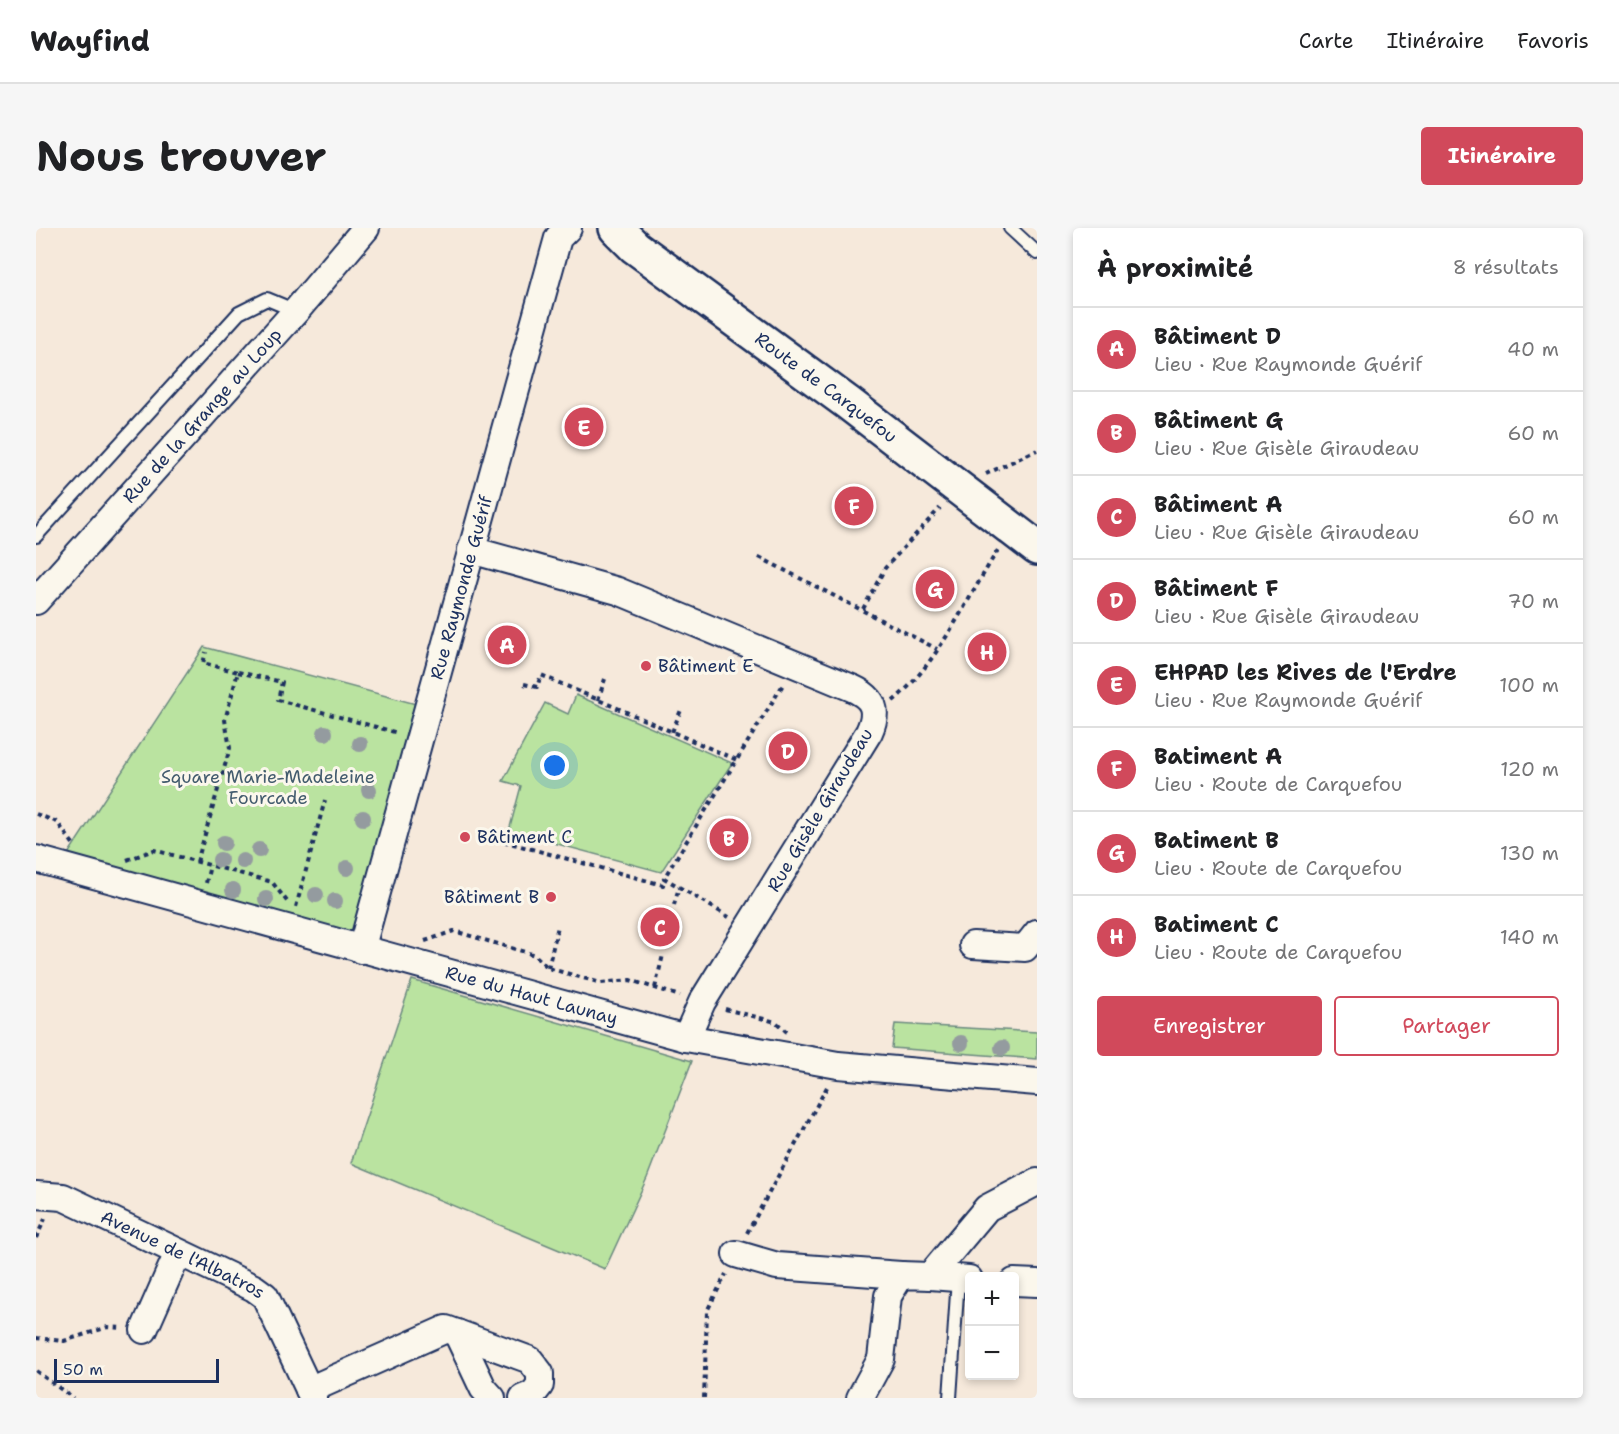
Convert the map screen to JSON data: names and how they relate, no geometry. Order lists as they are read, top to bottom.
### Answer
{
  "streets": {
    "main road": ["Route de Carquefou"],
    "street": [
      "Rue de la Grange au Loup",
      "Rue Raymonde Guérif",
      "Rue Gisèle Giraudeau",
      "Rue du Haut Launay",
      "Avenue de l'Albatros"
    ]
  },
  "crossings": [
    ["Rue Raymonde Guérif", "Rue Gisèle Giraudeau"],
    ["Rue Raymonde Guérif", "Rue du Haut Launay"],
    ["Rue Gisèle Giraudeau", "Rue du Haut Launay"]
  ],
  "parks": ["Square Marie-Madeleine Fourcade"],
  "places": ["Bâtiment E", "Bâtiment C", "Bâtiment B"],
  "scale_bar": "50 m",
  "page": {
    "header": "Wayfind",
    "nav": ["Carte", "Itinéraire", "Favoris"],
    "buttons": [
      "Itinéraire",
      ["Enregistrer", "Partager"]
    ],
    "title": "Nous trouver",
    "heading": ["À proximité", "8 résultats"],
    "list": [
      {
        "mark": "A",
        "name": "Bâtiment D",
        "note": "Lieu · Rue Raymonde Guérif",
        "value": "40 m"
      },
      {
        "mark": "B",
        "name": "Bâtiment G",
        "note": "Lieu · Rue Gisèle Giraudeau",
        "value": "60 m"
      },
      {
        "mark": "C",
        "name": "Bâtiment A",
        "note": "Lieu · Rue Gisèle Giraudeau",
        "value": "60 m"
      },
      {
        "mark": "D",
        "name": "Bâtiment F",
        "note": "Lieu · Rue Gisèle Giraudeau",
        "value": "70 m"
      },
      {
        "mark": "E",
        "name": "EHPAD les Rives de l'Erdre",
        "note": "Lieu · Rue Raymonde Guérif",
        "value": "100 m"
      },
      {
        "mark": "F",
        "name": "Batiment A",
        "note": "Lieu · Route de Carquefou",
        "value": "120 m"
      },
      {
        "mark": "G",
        "name": "Batiment B",
        "note": "Lieu · Route de Carquefou",
        "value": "130 m"
      },
      {
        "mark": "H",
        "name": "Batiment C",
        "note": "Lieu · Route de Carquefou",
        "value": "140 m"
      }
    ],
    "pins": [
      "E",
      "F",
      "G",
      "A",
      "H",
      "D",
      "B",
      "C"
    ],
    "map_buttons": ["+", "−"],
    "scale": "50 m"
  }
}
